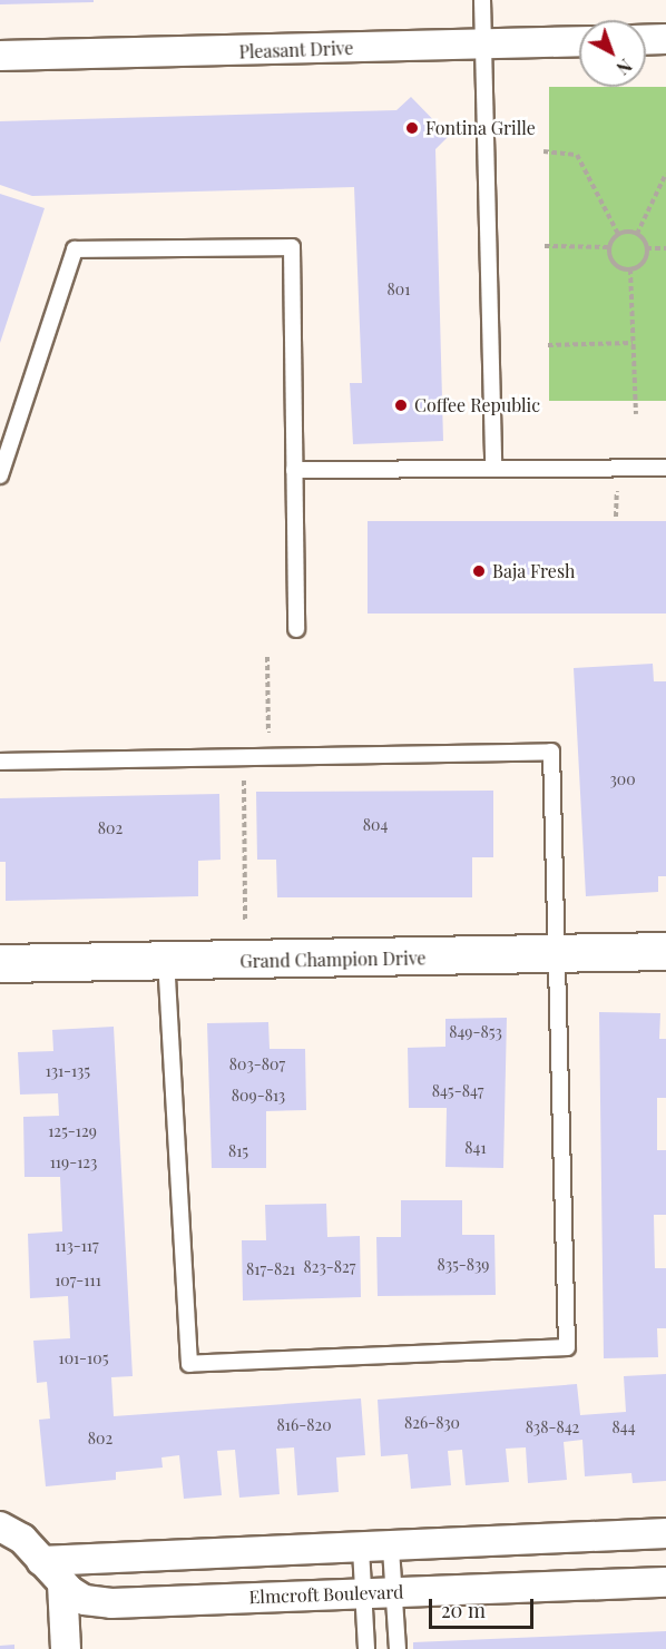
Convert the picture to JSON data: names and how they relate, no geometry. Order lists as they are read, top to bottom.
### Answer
{
  "streets": {
    "street": ["Pleasant Drive", "Grand Champion Drive", "Elmcroft Boulevard"]
  },
  "places": ["Fontina Grille", "Coffee Republic", "Baja Fresh"],
  "house_numbers": [
    "801",
    "300",
    "804",
    "802",
    "849-853",
    "803-807",
    "131-135",
    "845-847",
    "809-813",
    "125-129",
    "841",
    "815",
    "119-123",
    "113-117",
    "835-839",
    "823-827",
    "817-821",
    "107-111",
    "101-105",
    "826-830",
    "816-820",
    "838-842",
    "844",
    "802"
  ],
  "scale_bar": "20 m",
  "north": "bottom right"
}
